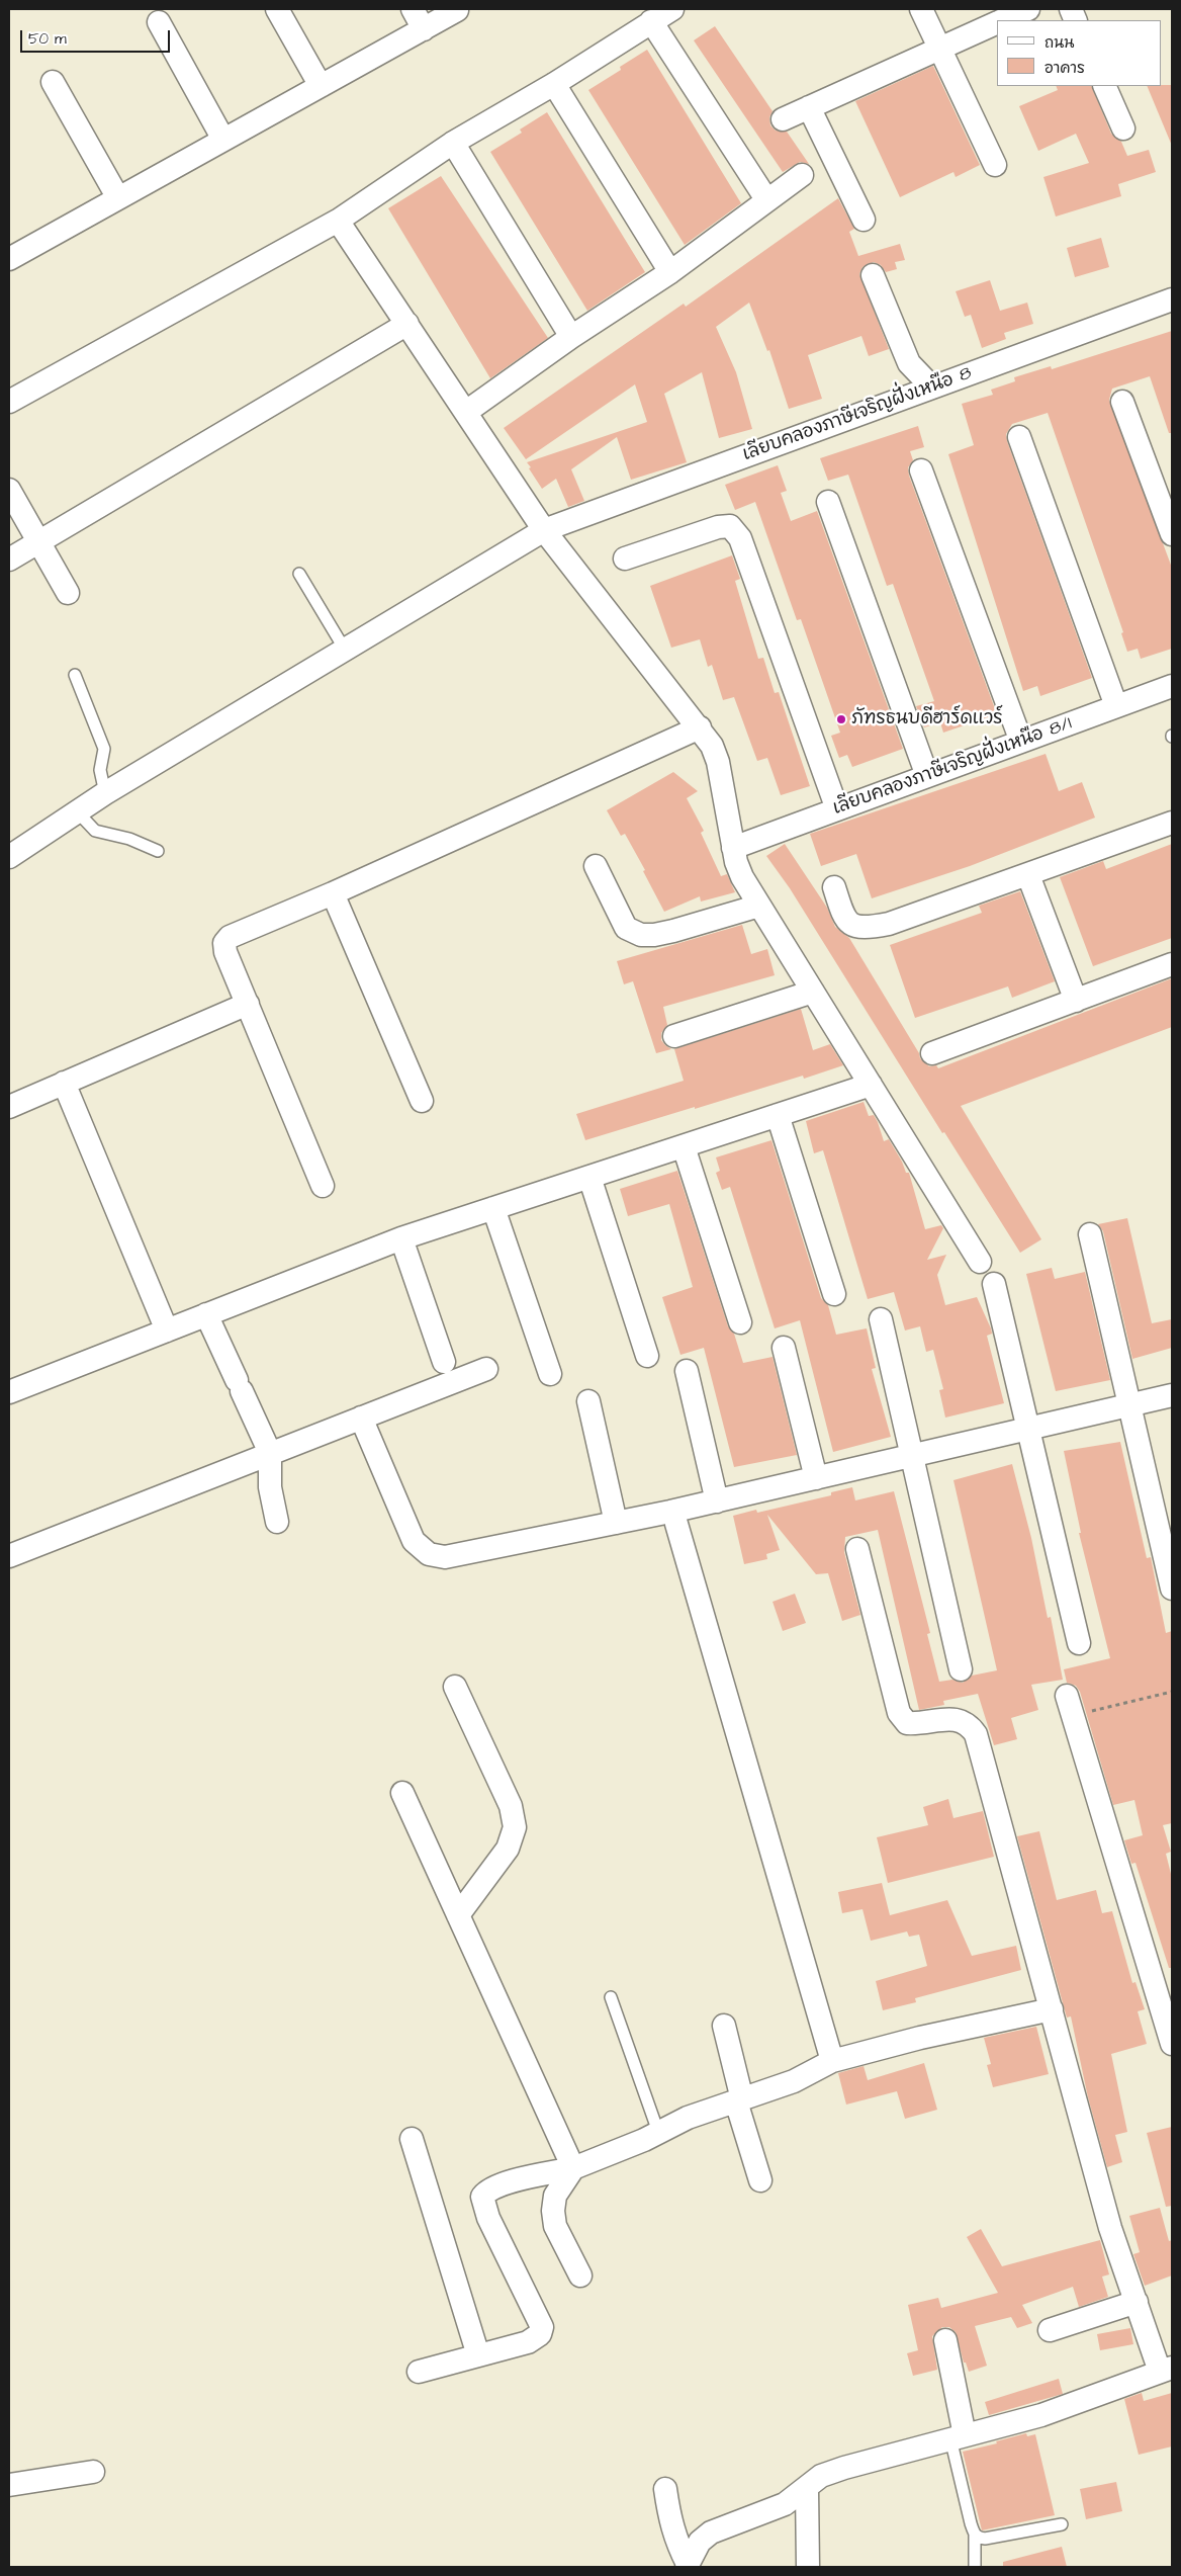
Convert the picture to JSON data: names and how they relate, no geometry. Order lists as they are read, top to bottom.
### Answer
{
  "streets": {
    "street": ["เลียบคลองภาษีเจริญฝั่งเหนือ 8", "เลียบคลองภาษีเจริญฝั่งเหนือ 8/1"]
  },
  "places": ["ภัทรธนบดีฮาร์ดแวร์"],
  "legend": ["ถนน", "อาคาร"],
  "scale_bar": "50 m"
}
